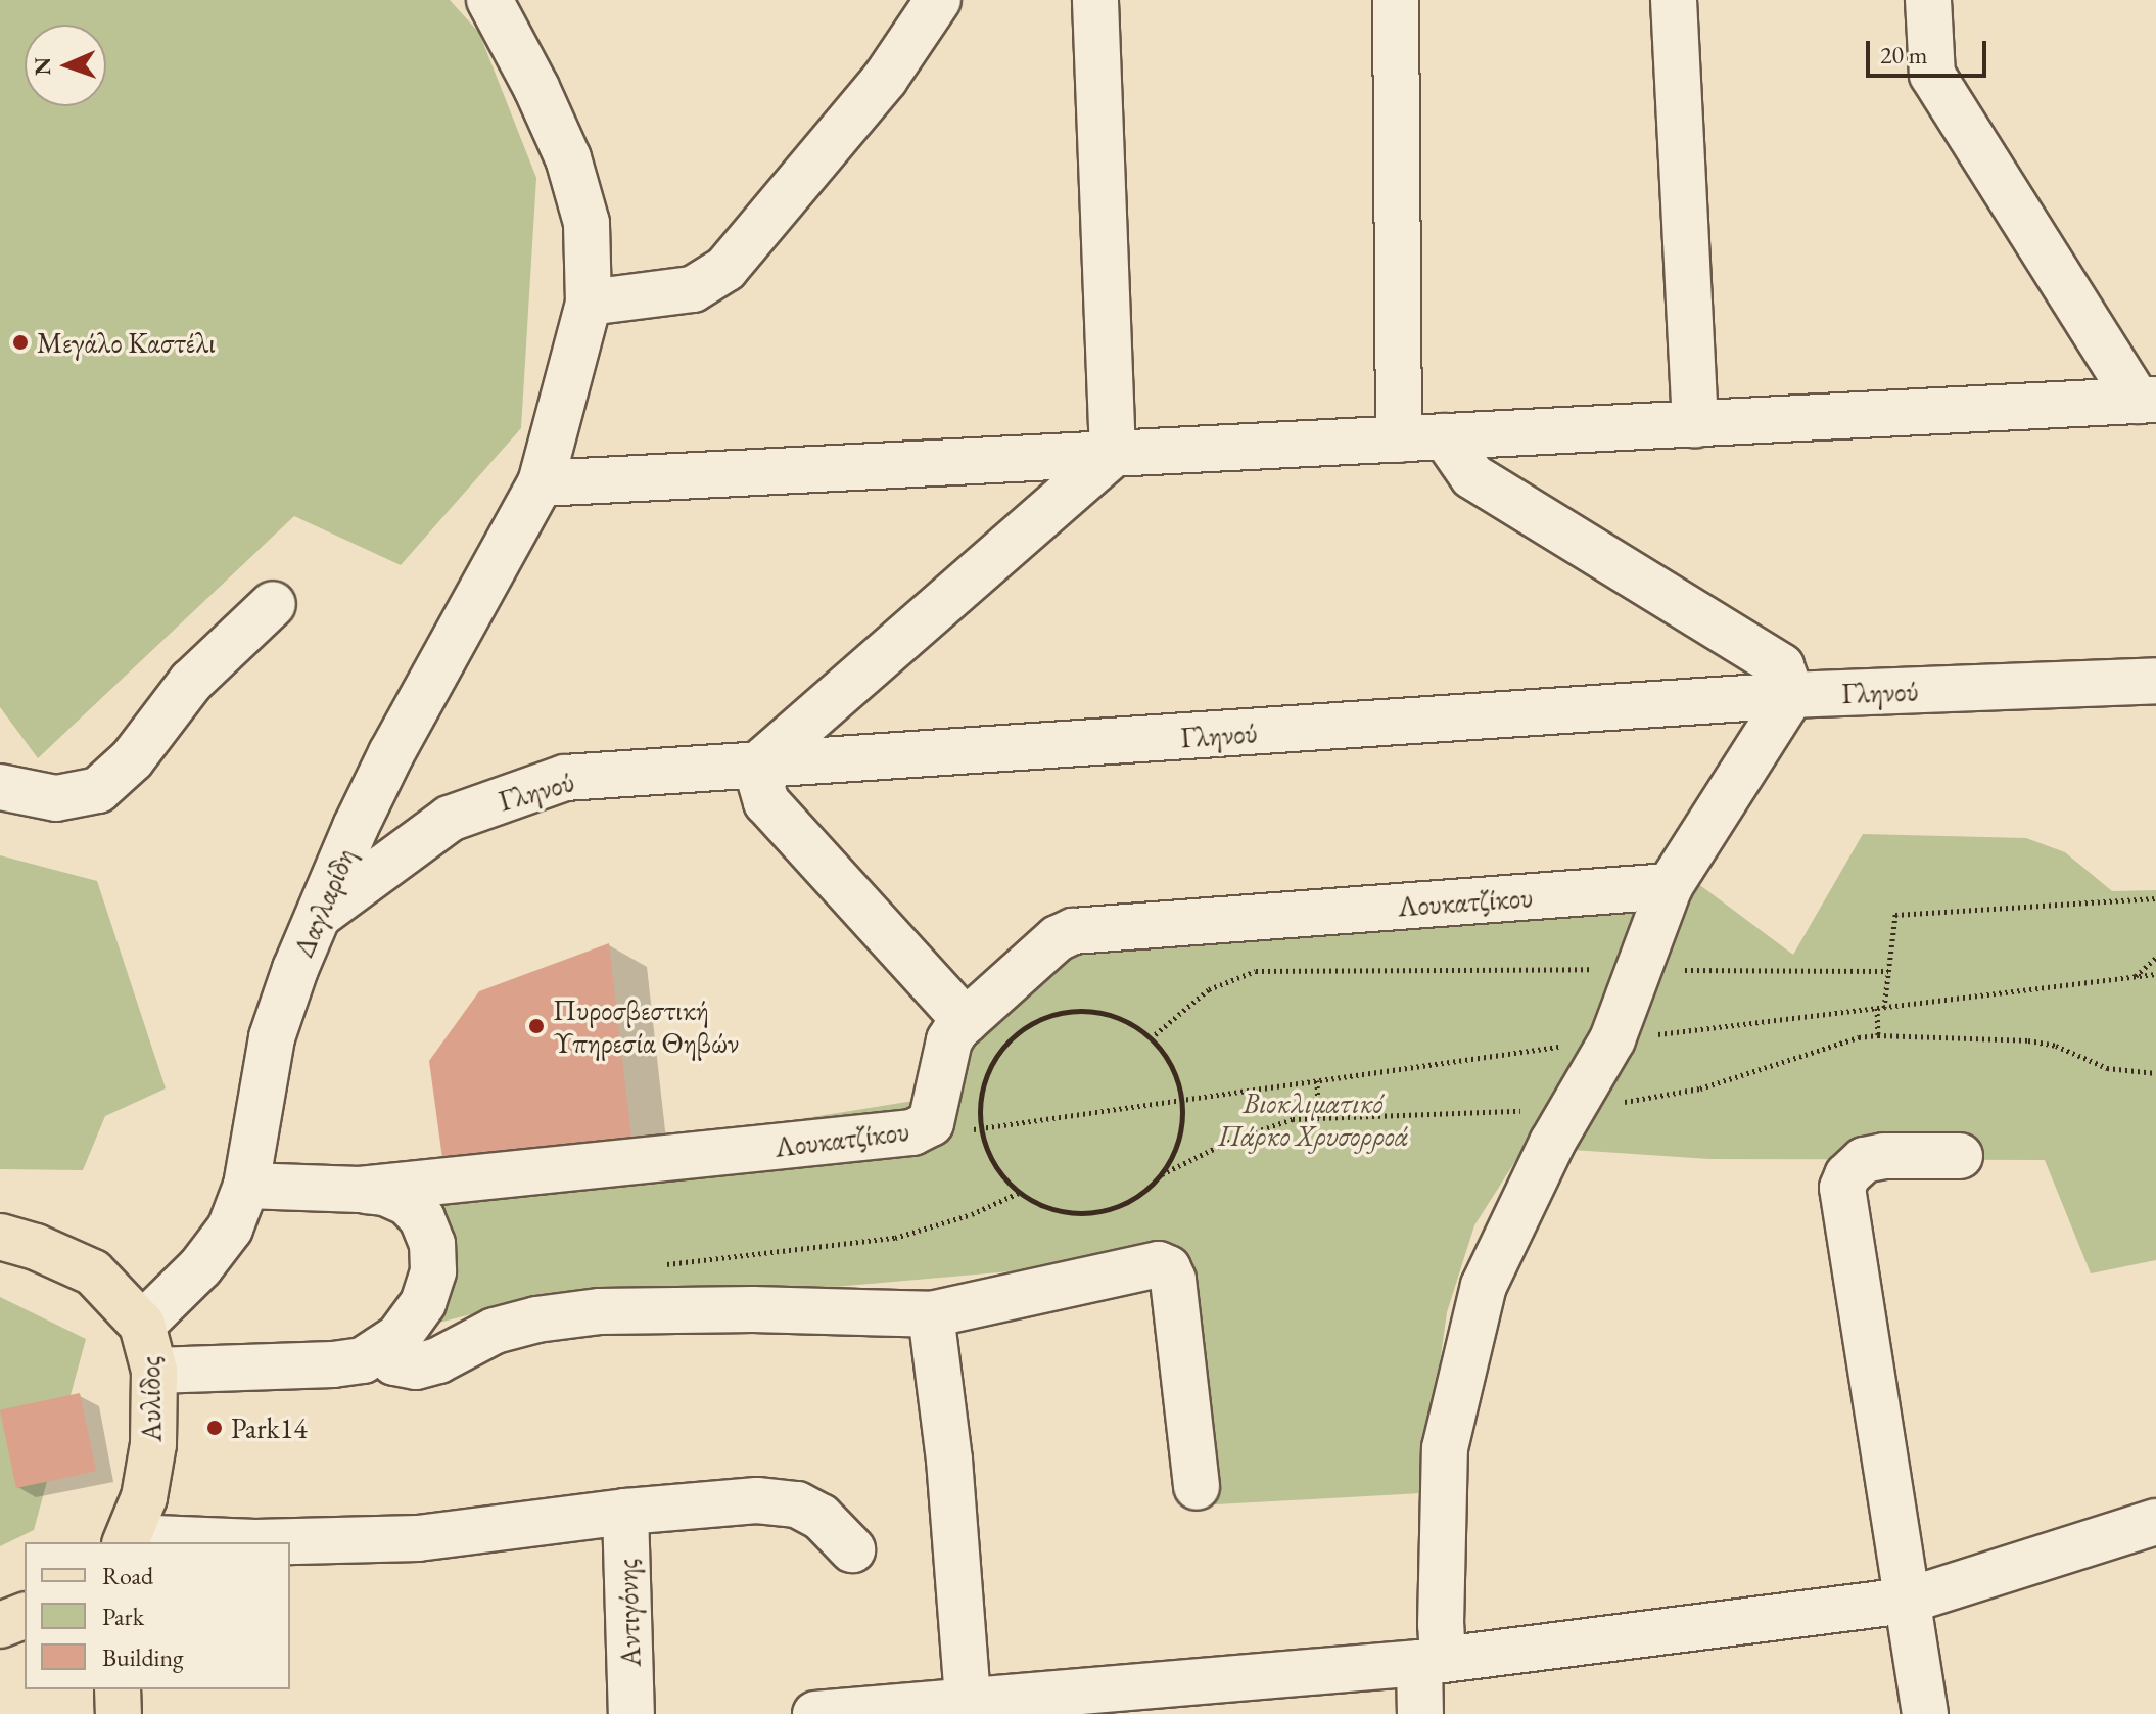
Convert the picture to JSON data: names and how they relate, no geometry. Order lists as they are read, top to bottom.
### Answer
{
  "streets": {
    "main road": ["Αυλίδος"],
    "street": [
      "Γληνού",
      "Λουκατζίκου",
      "Δαγλαρίδη",
      "Αντιγόνης"
    ]
  },
  "crossings": [
    ["Γληνού", "Δαγλαρίδη"],
    ["Λουκατζίκου", "Δαγλαρίδη"],
    ["Δαγλαρίδη", "Αυλίδος"]
  ],
  "parks": ["Βιοκλιματικό Πάρκο Χρυσορροά"],
  "places": ["Μεγάλο Καστέλι", "Πυροσβεστική Υπηρεσία Θηβών", "Park14"],
  "legend": ["Road", "Park", "Building"],
  "scale_bar": "20 m",
  "north": "left"
}
